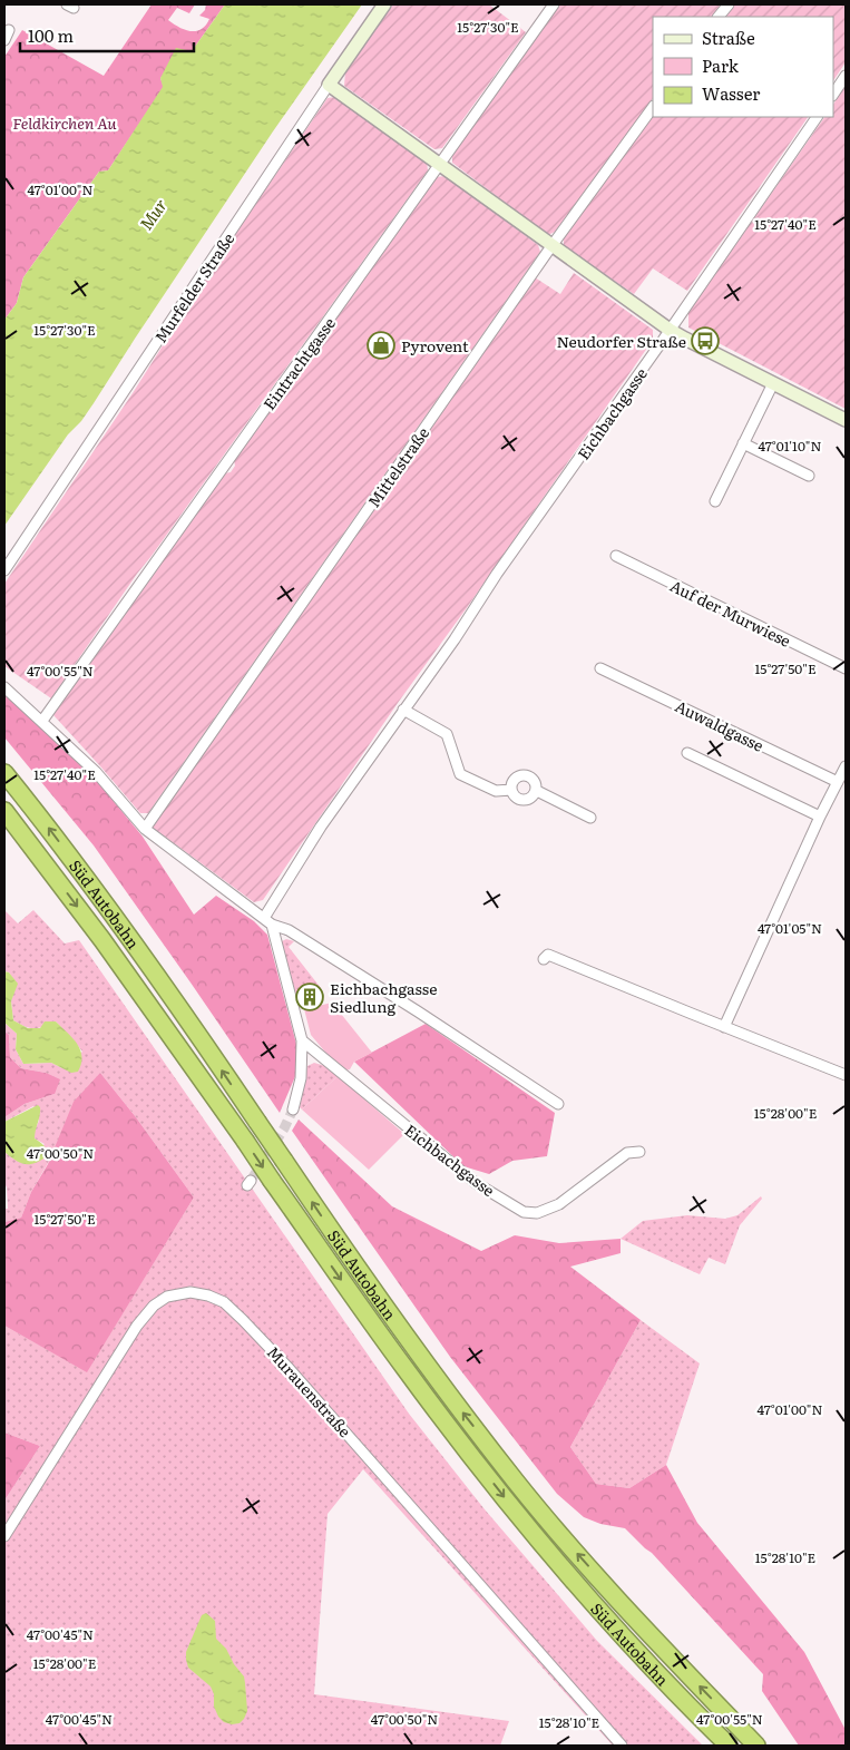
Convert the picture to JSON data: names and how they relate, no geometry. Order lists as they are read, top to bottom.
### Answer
{
  "streets": {
    "highway": ["Süd Autobahn"],
    "street": [
      "Murfelder Straße",
      "Eintrachtgasse",
      "Eichbachgasse",
      "Mittelstraße",
      "Auf der Murwiese",
      "Auwaldgasse",
      "Murauenstraße"
    ]
  },
  "water": ["Mur"],
  "parks": ["Feldkirchen Au"],
  "places": {
    "bus stop": ["Neudorfer Straße"],
    "shop": ["Pyrovent"],
    "building": ["Eichbachgasse Siedlung"]
  },
  "legend": ["Straße", "Park", "Wasser"],
  "scale_bar": "100 m",
  "coordinates": [
    "15°27'30\"E",
    "47°01'00\"N",
    "15°27'40\"E",
    "47°01'10\"N",
    "15°27'50\"E",
    "47°00'55\"N",
    "47°01'05\"N",
    "15°28'00\"E",
    "47°00'50\"N",
    "15°28'10\"E",
    "47°00'45\"N"
  ]
}
